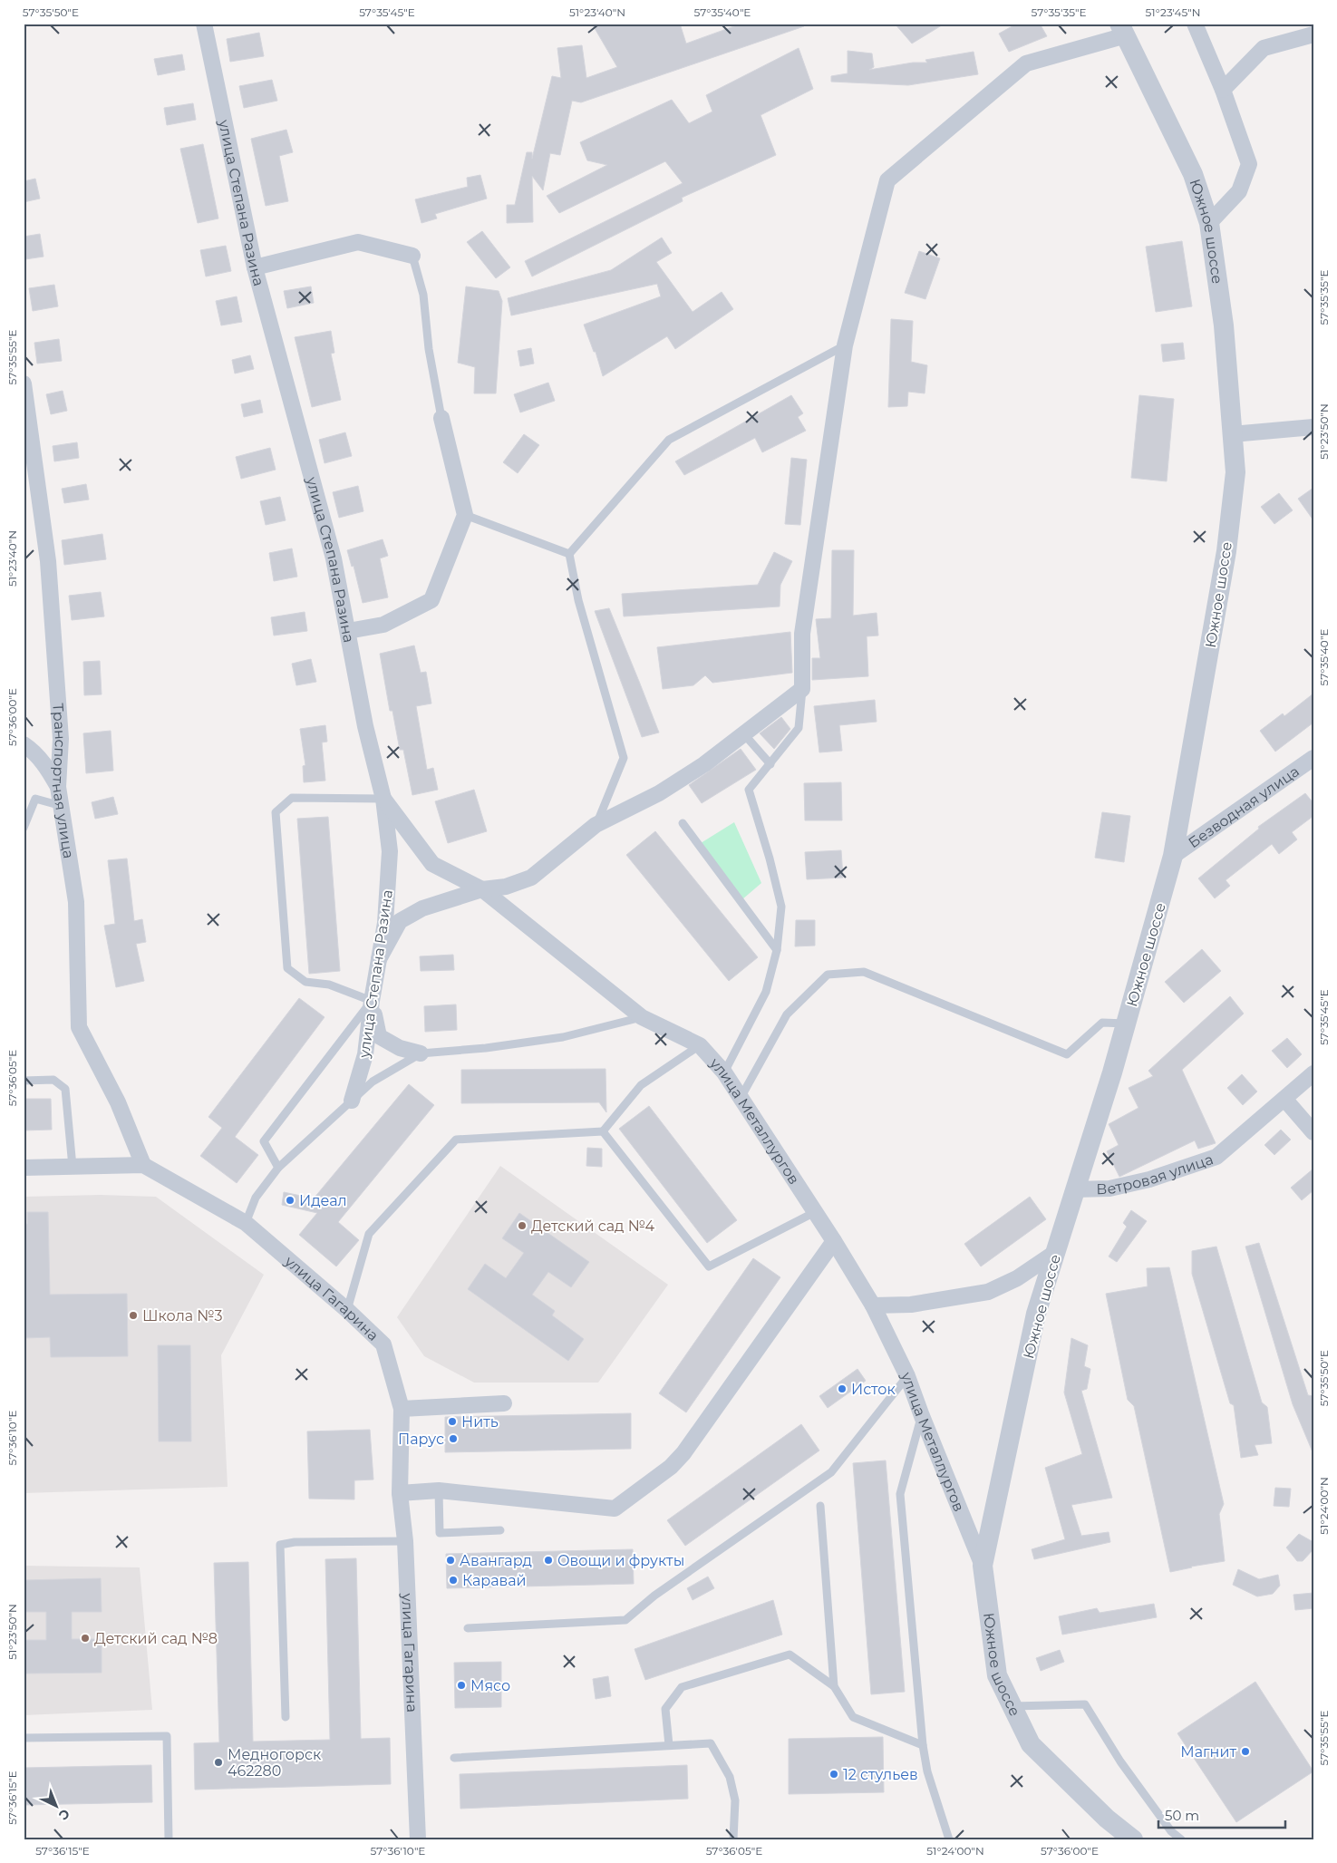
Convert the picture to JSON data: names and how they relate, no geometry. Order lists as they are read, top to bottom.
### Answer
{
  "streets": {
    "street": [
      "улица Степана Разина",
      "Южное шоссе",
      "Транспортная улица",
      "Безводная улица",
      "улица Металлургов",
      "Ветровая улица",
      "улица Гагарина"
    ]
  },
  "crossings": [
    ["улица Степана Разина", "улица Металлургов"],
    ["Южное шоссе", "Безводная улица"],
    ["Южное шоссе", "улица Металлургов"],
    ["Южное шоссе", "Ветровая улица"],
    ["Транспортная улица", "улица Гагарина"]
  ],
  "places": [
    "Идеал",
    "Детский сад №4",
    "Школа №3",
    "Исток",
    "Нить",
    "Парус",
    "Авангард",
    "Овощи и фрукты",
    "Каравай",
    "Детский сад №8",
    "Мясо",
    "Магнит",
    "Медногорск 462280",
    "12 стульев"
  ],
  "scale_bar": "50 m",
  "north": "bottom right",
  "coordinates": [
    "57°35'50\"E",
    "57°35'45\"E",
    "51°23'40\"N",
    "57°35'40\"E",
    "57°35'35\"E",
    "51°23'45\"N",
    "57°35'55\"E",
    "51°23'50\"N",
    "57°36'00\"E",
    "57°36'05\"E",
    "57°36'10\"E",
    "51°24'00\"N",
    "57°36'15\"E"
  ]
}
